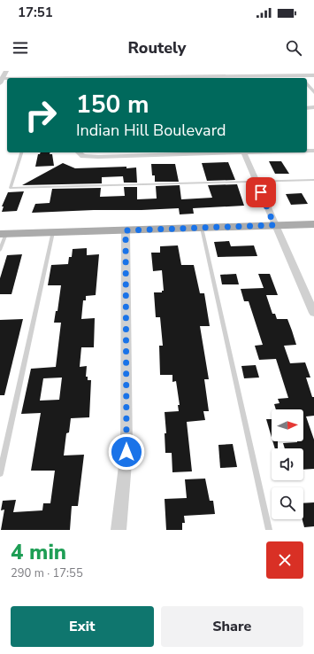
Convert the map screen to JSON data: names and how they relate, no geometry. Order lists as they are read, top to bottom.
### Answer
{
  "north": "right",
  "page": {
    "status": "17:51",
    "header": "Routely",
    "turn": ["150 m", "Indian Hill Boulevard"],
    "heading": ["4 min", "290 m · 17:55"],
    "buttons": ["Exit", "Share"]
  }
}
